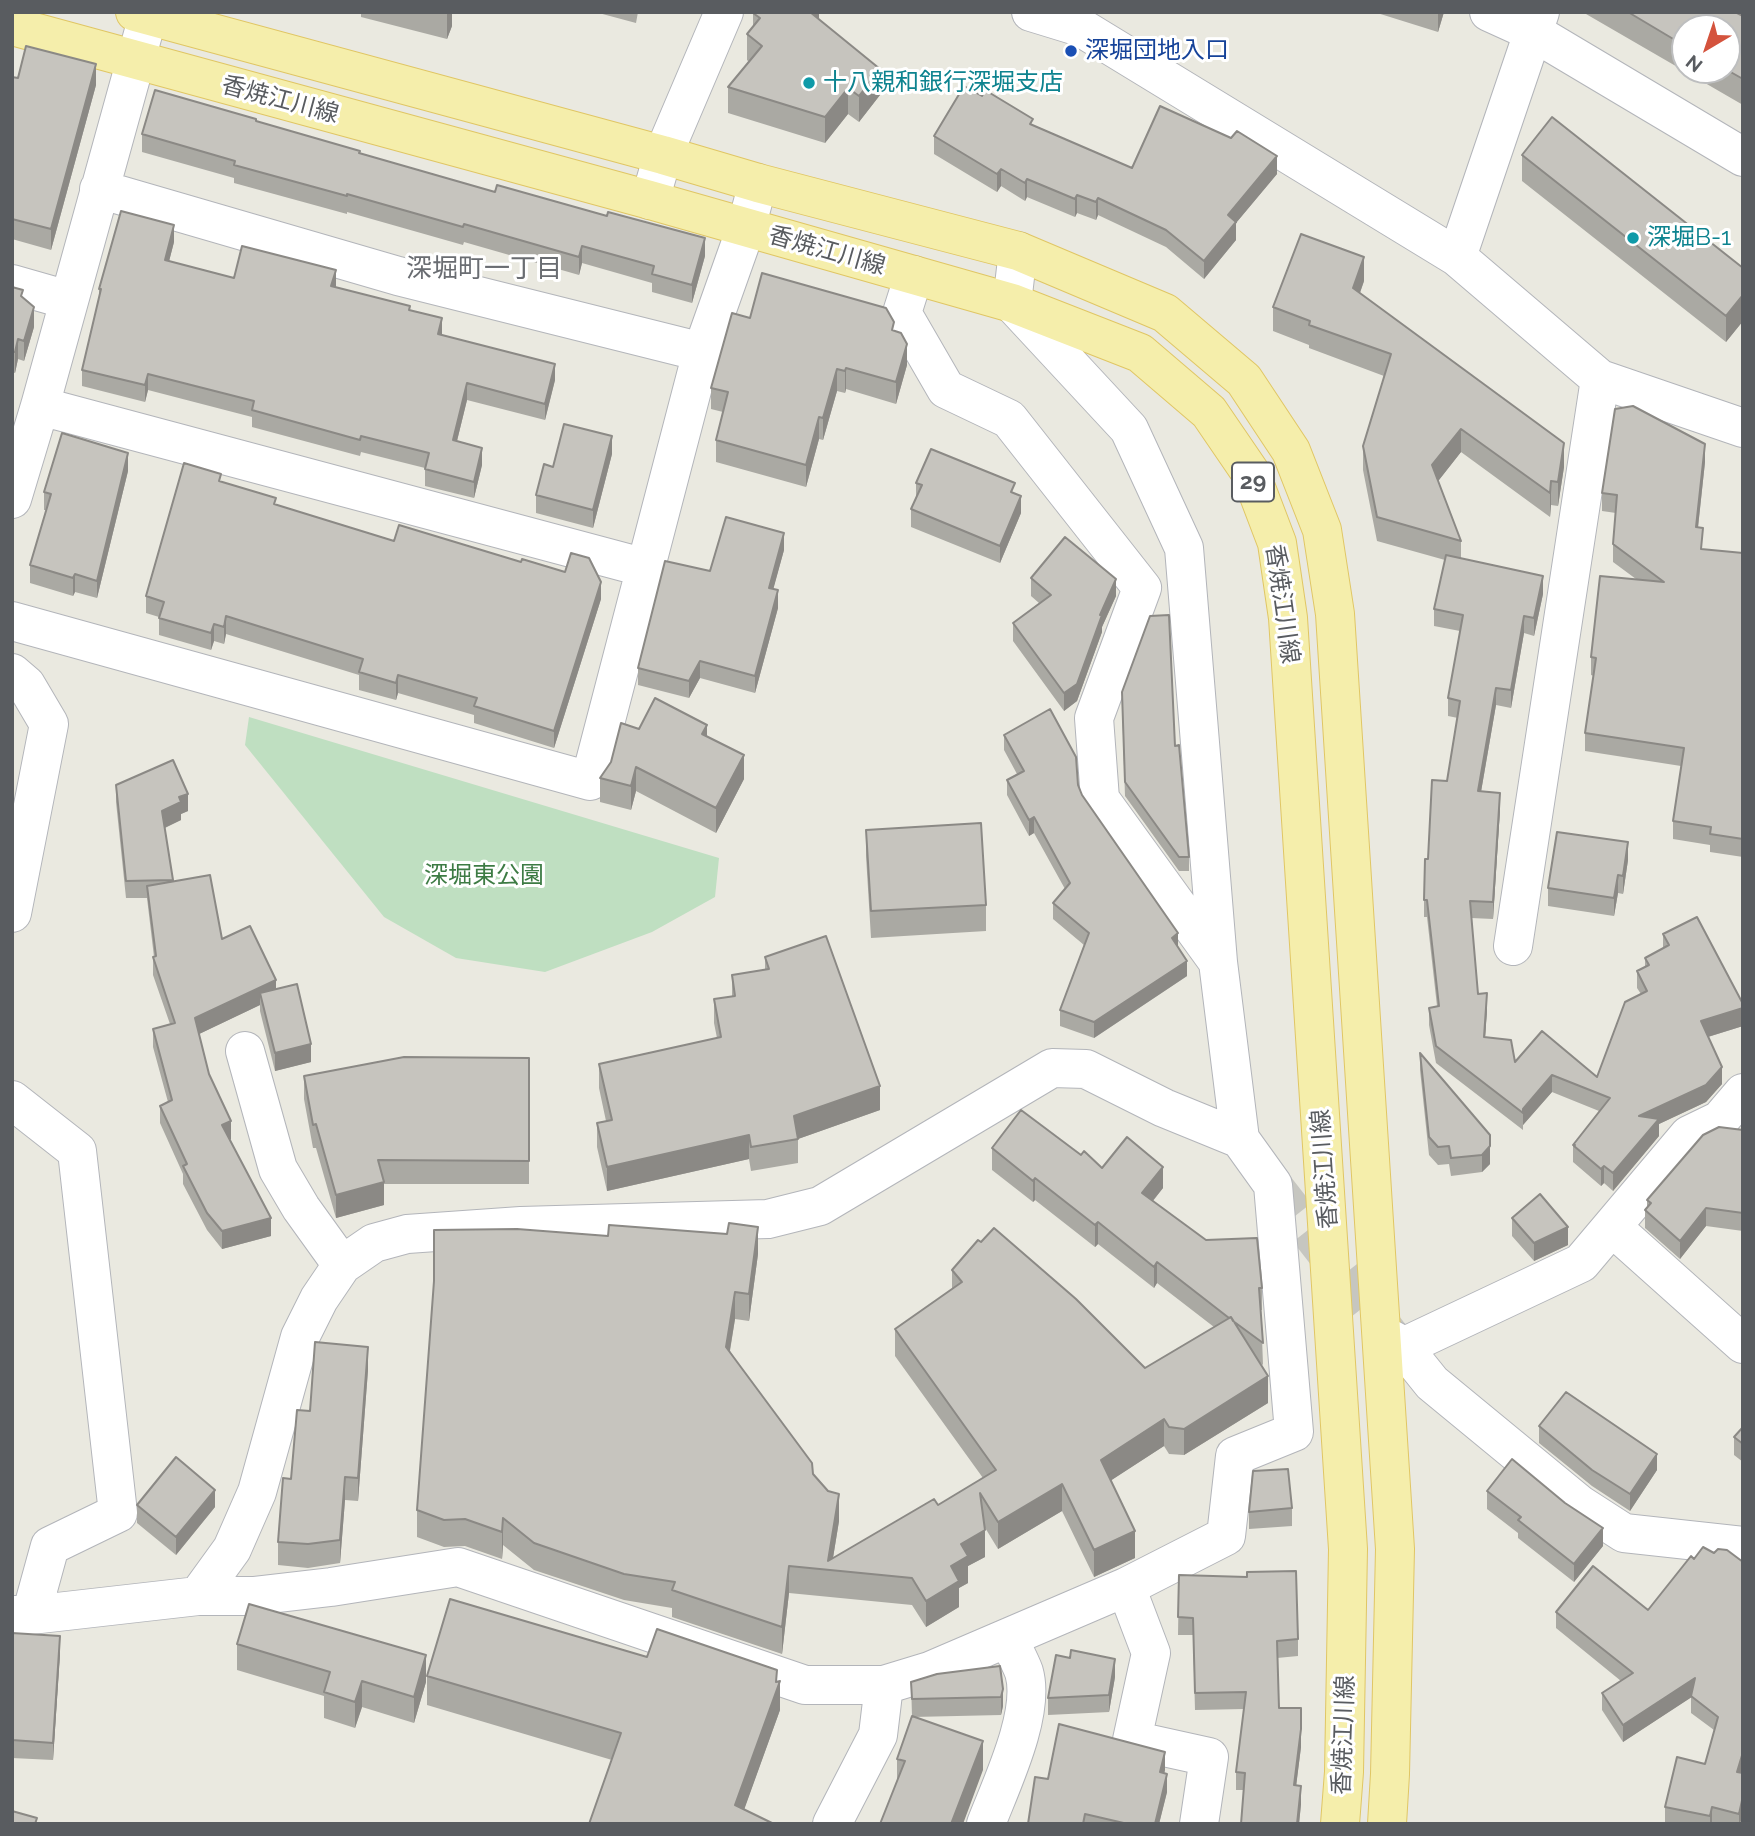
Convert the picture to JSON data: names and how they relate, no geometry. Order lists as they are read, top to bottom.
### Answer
{
  "streets": {
    "main road": ["香焼江川線", "29"]
  },
  "districts": ["深堀町一丁目"],
  "parks": ["深堀東公園"],
  "places": ["深堀団地入口", "十八親和銀行深堀支店", "深堀B-1"],
  "north": "bottom left"
}
